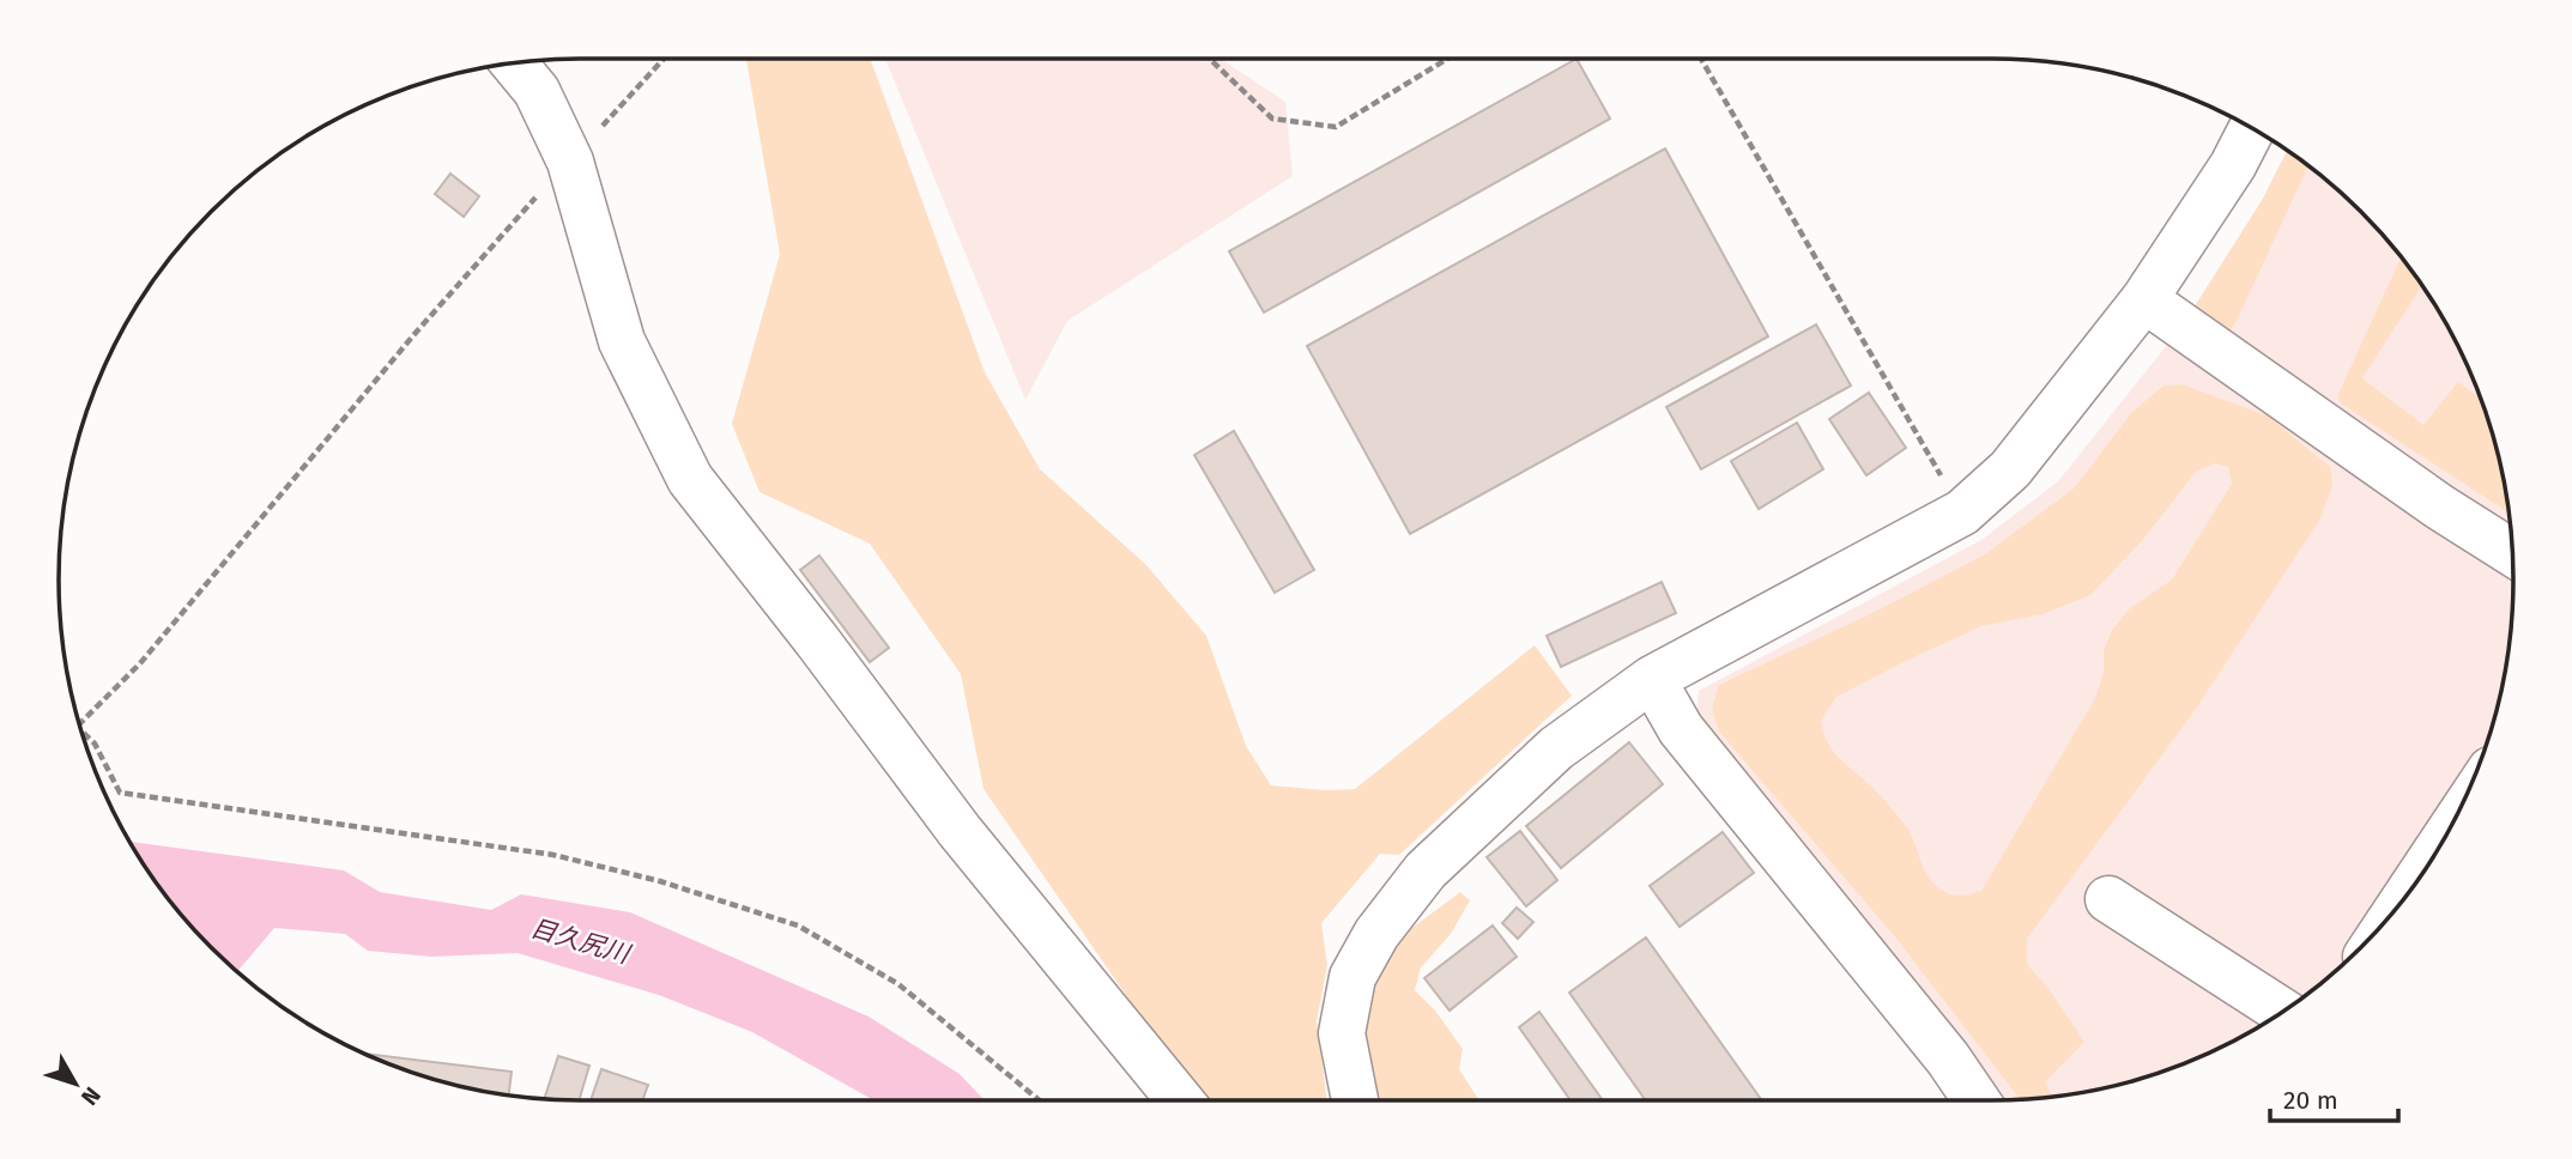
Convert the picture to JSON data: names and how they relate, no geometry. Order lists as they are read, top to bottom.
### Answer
{
  "water": ["目久尻川"],
  "scale_bar": "20 m",
  "north": "bottom right"
}
